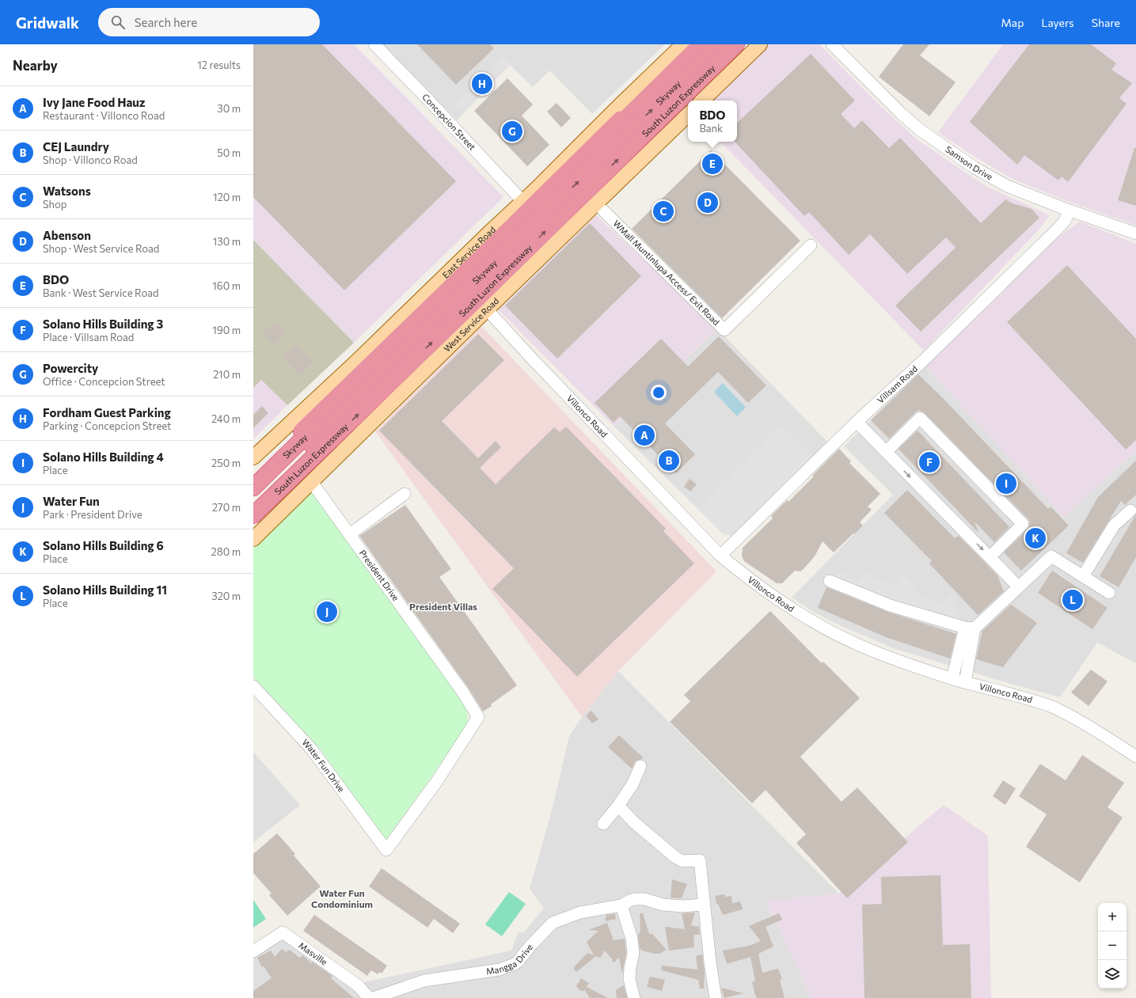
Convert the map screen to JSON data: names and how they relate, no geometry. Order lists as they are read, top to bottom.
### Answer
{
  "streets": {
    "highway": ["Skyway", "South Luzon Expressway"],
    "main road": ["East Service Road", "West Service Road"],
    "street": [
      "Concepcion Street",
      "Samson Drive",
      "WMall Muntinlupa Access/ Exit Road",
      "Villsam Road",
      "Villonco Road",
      "President Drive",
      "Water Fun Drive",
      "Masville",
      "Mangga Drive"
    ]
  },
  "crossings": [
    ["Concepcion Street", "East Service Road"],
    ["Samson Drive", "Villsam Road"],
    ["West Service Road", "Villonco Road"],
    ["West Service Road", "President Drive"],
    ["Villsam Road", "Villonco Road"],
    ["President Drive", "Water Fun Drive"]
  ],
  "districts": ["President Villas", "Water Fun Condominium"],
  "page": {
    "header": "Gridwalk",
    "search": "Search here",
    "nav": ["Map", "Layers", "Share"],
    "heading": ["Nearby", "12 results"],
    "pins": [
      "H",
      "G",
      "E",
      "D",
      "C",
      "A",
      "B",
      "F",
      "I",
      "K",
      "L",
      "J"
    ],
    "list": [
      {
        "mark": "A",
        "name": "Ivy Jane Food Hauz",
        "note": "Restaurant · Villonco Road",
        "value": "30 m"
      },
      {
        "mark": "B",
        "name": "CEJ Laundry",
        "note": "Shop · Villonco Road",
        "value": "50 m"
      },
      {
        "mark": "C",
        "name": "Watsons",
        "note": "Shop",
        "value": "120 m"
      },
      {
        "mark": "D",
        "name": "Abenson",
        "note": "Shop · West Service Road",
        "value": "130 m"
      },
      {
        "mark": "E",
        "name": "BDO",
        "note": "Bank · West Service Road",
        "value": "160 m"
      },
      {
        "mark": "F",
        "name": "Solano Hills Building 3",
        "note": "Place · Villsam Road",
        "value": "190 m"
      },
      {
        "mark": "G",
        "name": "Powercity",
        "note": "Office · Concepcion Street",
        "value": "210 m"
      },
      {
        "mark": "H",
        "name": "Fordham Guest Parking",
        "note": "Parking · Concepcion Street",
        "value": "240 m"
      },
      {
        "mark": "I",
        "name": "Solano Hills Building 4",
        "note": "Place",
        "value": "250 m"
      },
      {
        "mark": "J",
        "name": "Water Fun",
        "note": "Park · President Drive",
        "value": "270 m"
      },
      {
        "mark": "K",
        "name": "Solano Hills Building 6",
        "note": "Place",
        "value": "280 m"
      },
      {
        "mark": "L",
        "name": "Solano Hills Building 11",
        "note": "Place",
        "value": "320 m"
      }
    ],
    "popup": ["BDO", "Bank"],
    "map_buttons": ["+", "−"]
  }
}
